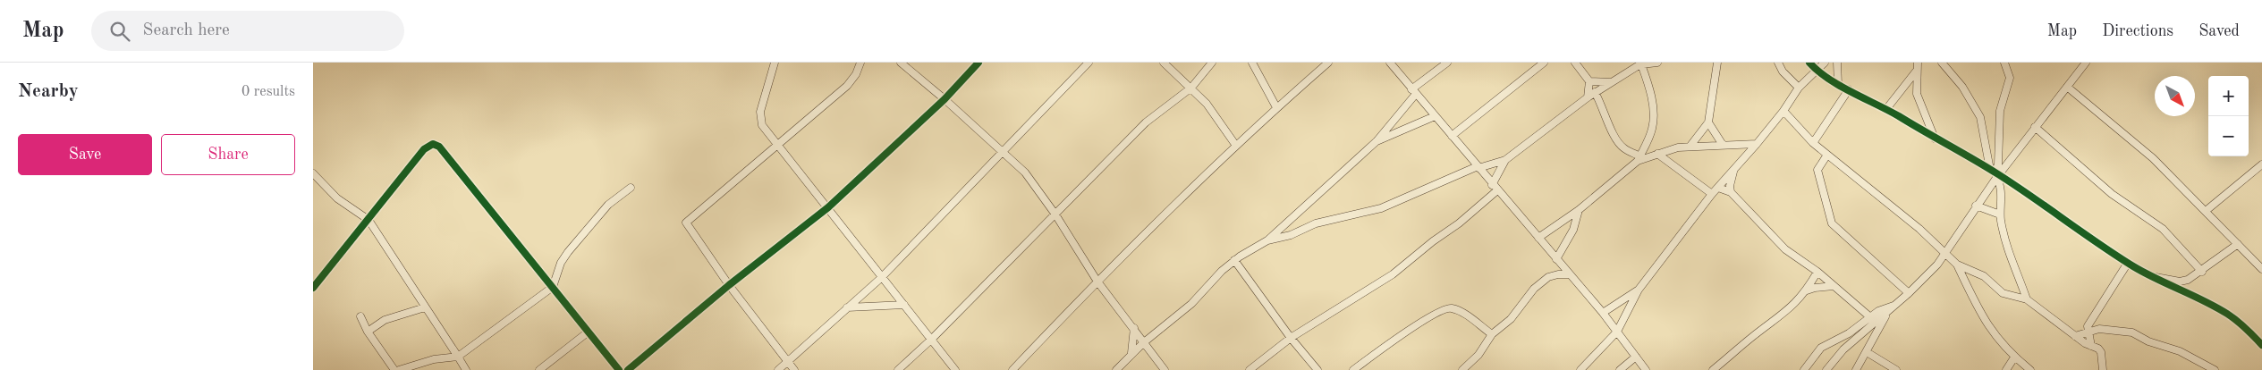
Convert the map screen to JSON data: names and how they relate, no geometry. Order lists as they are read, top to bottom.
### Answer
{
  "north": "bottom right",
  "page": {
    "header": "Map",
    "search": "Search here",
    "nav": ["Map", "Directions", "Saved"],
    "heading": ["Nearby", "0 results"],
    "map_buttons": ["+", "−"],
    "buttons": ["Save", "Share"]
  }
}
